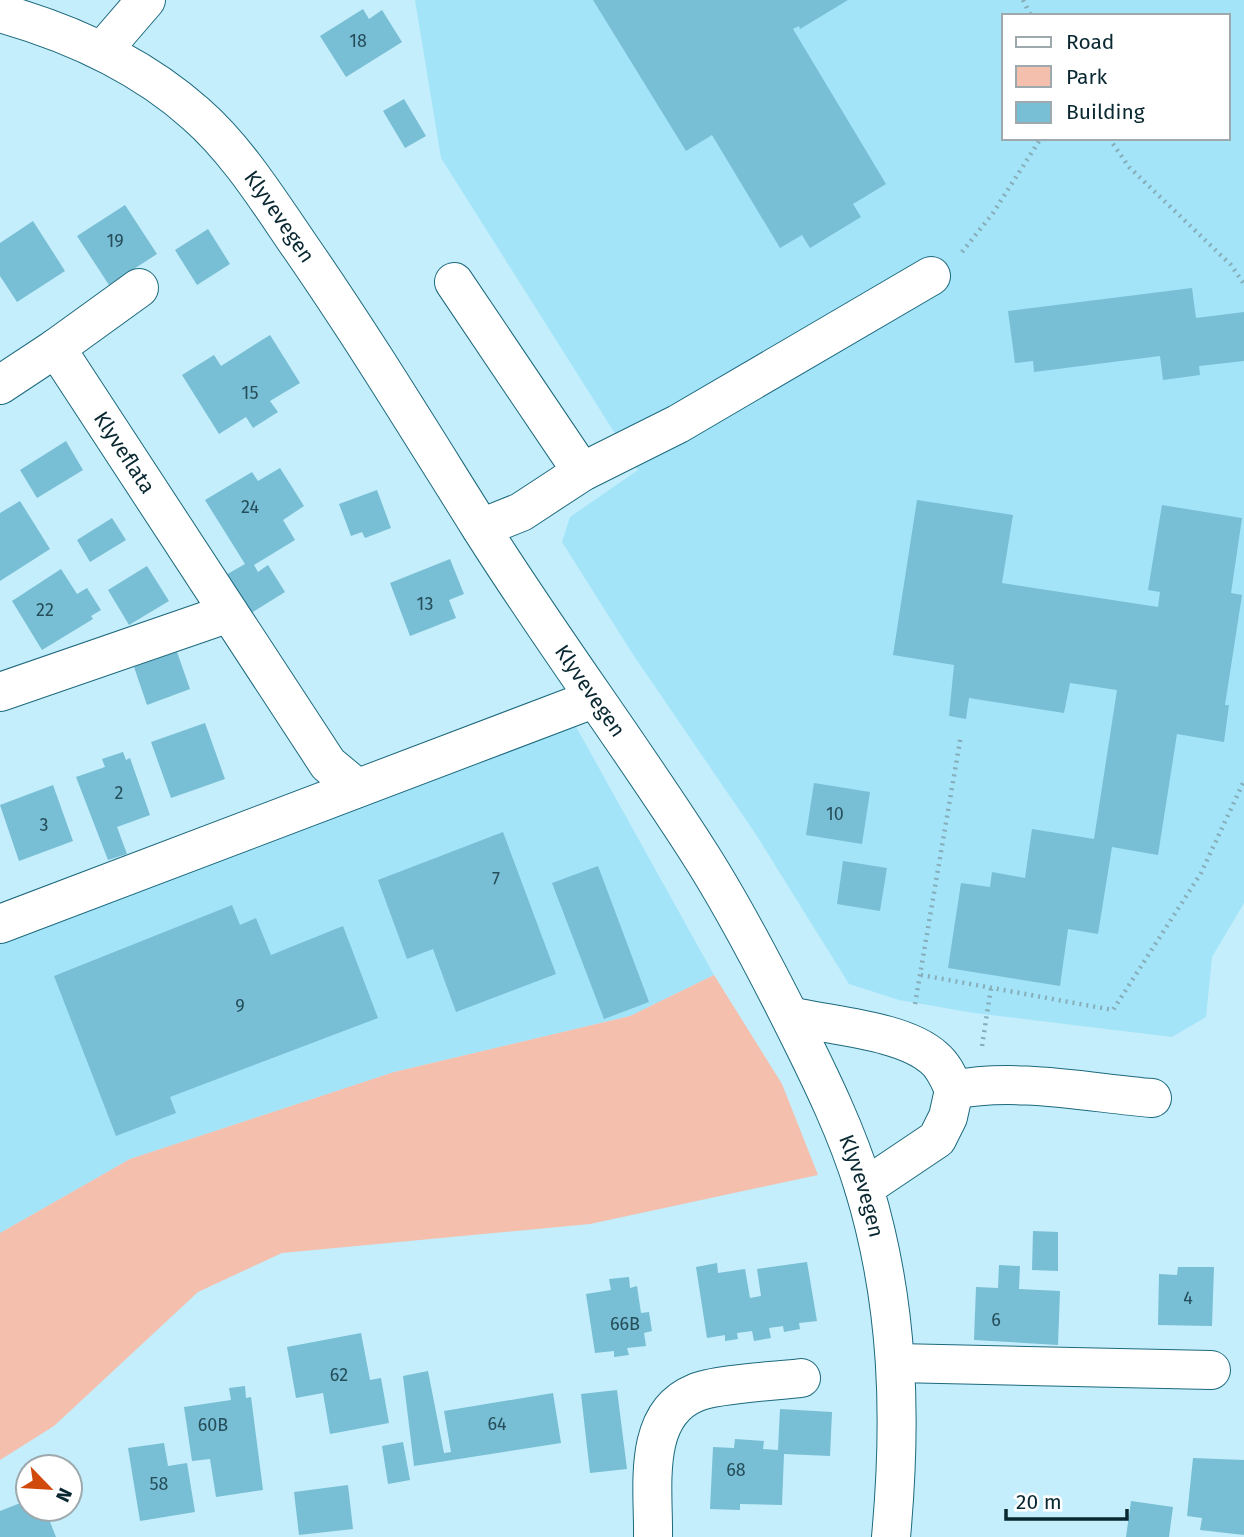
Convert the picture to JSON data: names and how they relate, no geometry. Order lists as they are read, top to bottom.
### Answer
{
  "streets": {
    "street": ["Klyvevegen", "Klyveflata"]
  },
  "house_numbers": [
    "18",
    "19",
    "15",
    "24",
    "13",
    "22",
    "2",
    "10",
    "3",
    "7",
    "9",
    "4",
    "6",
    "66B",
    "62",
    "64",
    "60B",
    "68",
    "58"
  ],
  "legend": ["Road", "Park", "Building"],
  "scale_bar": "20 m",
  "north": "bottom right"
}
